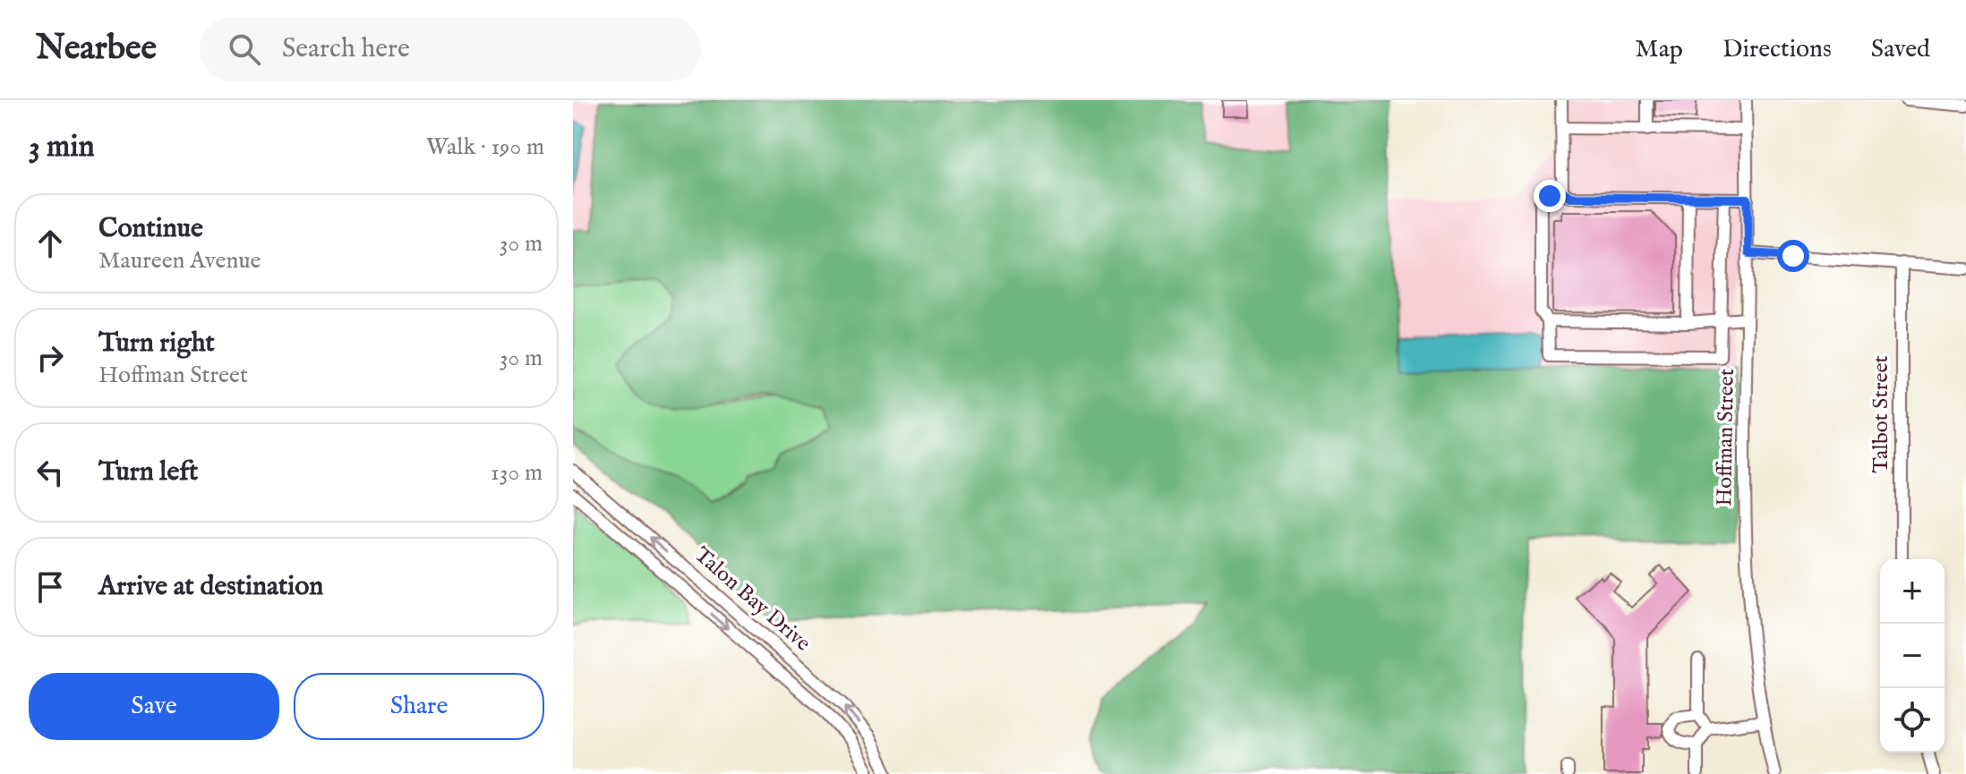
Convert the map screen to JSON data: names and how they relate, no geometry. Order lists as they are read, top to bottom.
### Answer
{
  "streets": {
    "street": ["Talbot Street", "Hoffman Street", "Talon Bay Drive"]
  },
  "page": {
    "header": "Nearbee",
    "search": "Search here",
    "nav": ["Map", "Directions", "Saved"],
    "heading": ["3 min", "Walk · 190 m"],
    "list": [
      ["Continue", "Maureen Avenue", "30 m"],
      ["Turn right", "Hoffman Street", "30 m"],
      ["Turn left", "130 m"],
      "Arrive at destination"
    ],
    "map_buttons": ["+", "−"],
    "buttons": ["Save", "Share"]
  }
}
